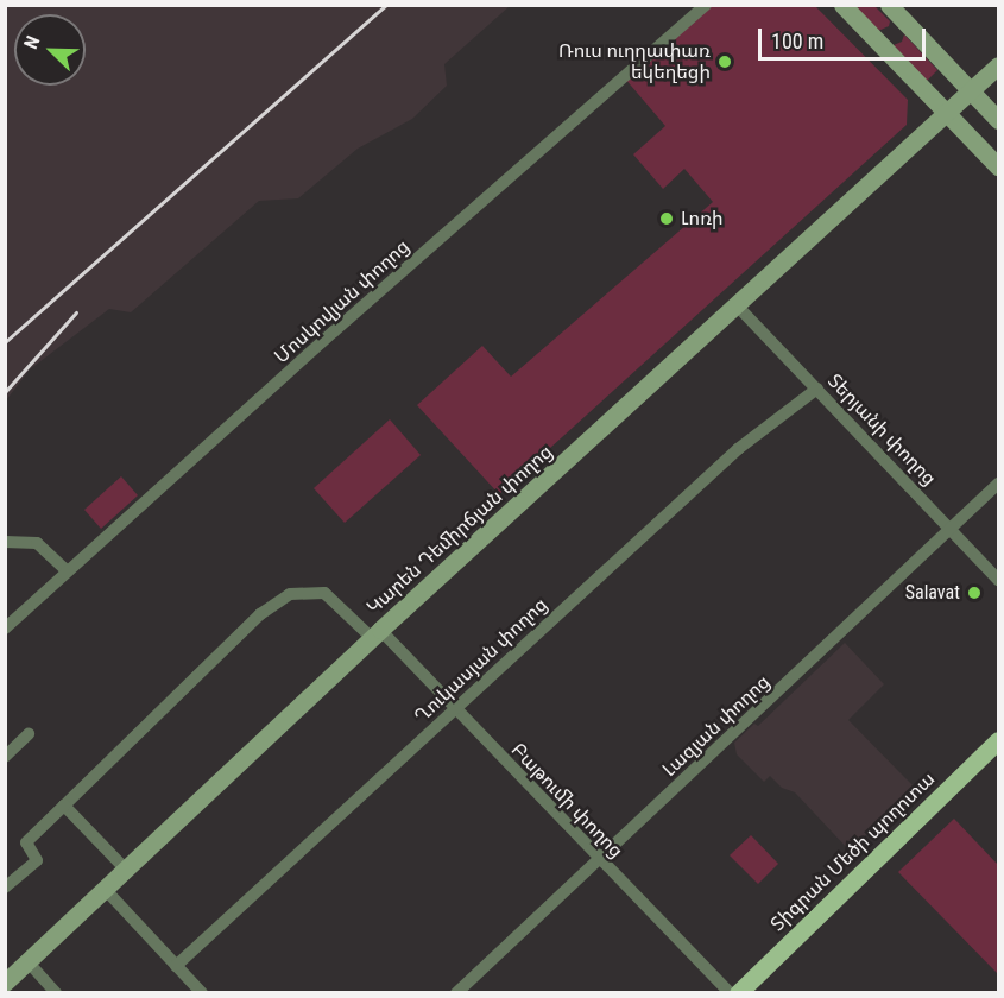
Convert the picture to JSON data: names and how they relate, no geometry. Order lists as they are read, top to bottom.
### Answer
{
  "streets": {
    "main road": ["Տիգրան Մեծի պողոտա"],
    "street": [
      "Մոսկովյան փողոց",
      "Տերյանի փողոց",
      "Կարեն Դեմիրճյան փողոց",
      "Ղուկասյան փողոց",
      "Լազյան փողոց",
      "Բաթումի փողոց"
    ]
  },
  "crossings": [
    ["Տերյանի փողոց", "Կարեն Դեմիրճյան փողոց"],
    ["Տերյանի փողոց", "Ղուկասյան փողոց"],
    ["Տերյանի փողոց", "Լազյան փողոց"],
    ["Կարեն Դեմիրճյան փողոց", "Բաթումի փողոց"],
    ["Ղուկասյան փողոց", "Բաթումի փողոց"],
    ["Լազյան փողոց", "Բաթումի փողոց"]
  ],
  "places": ["Ռուս ուղղափառ եկեղեցի", "Լոռի", "Salavat"],
  "scale_bar": "100 m",
  "north": "top left"
}
